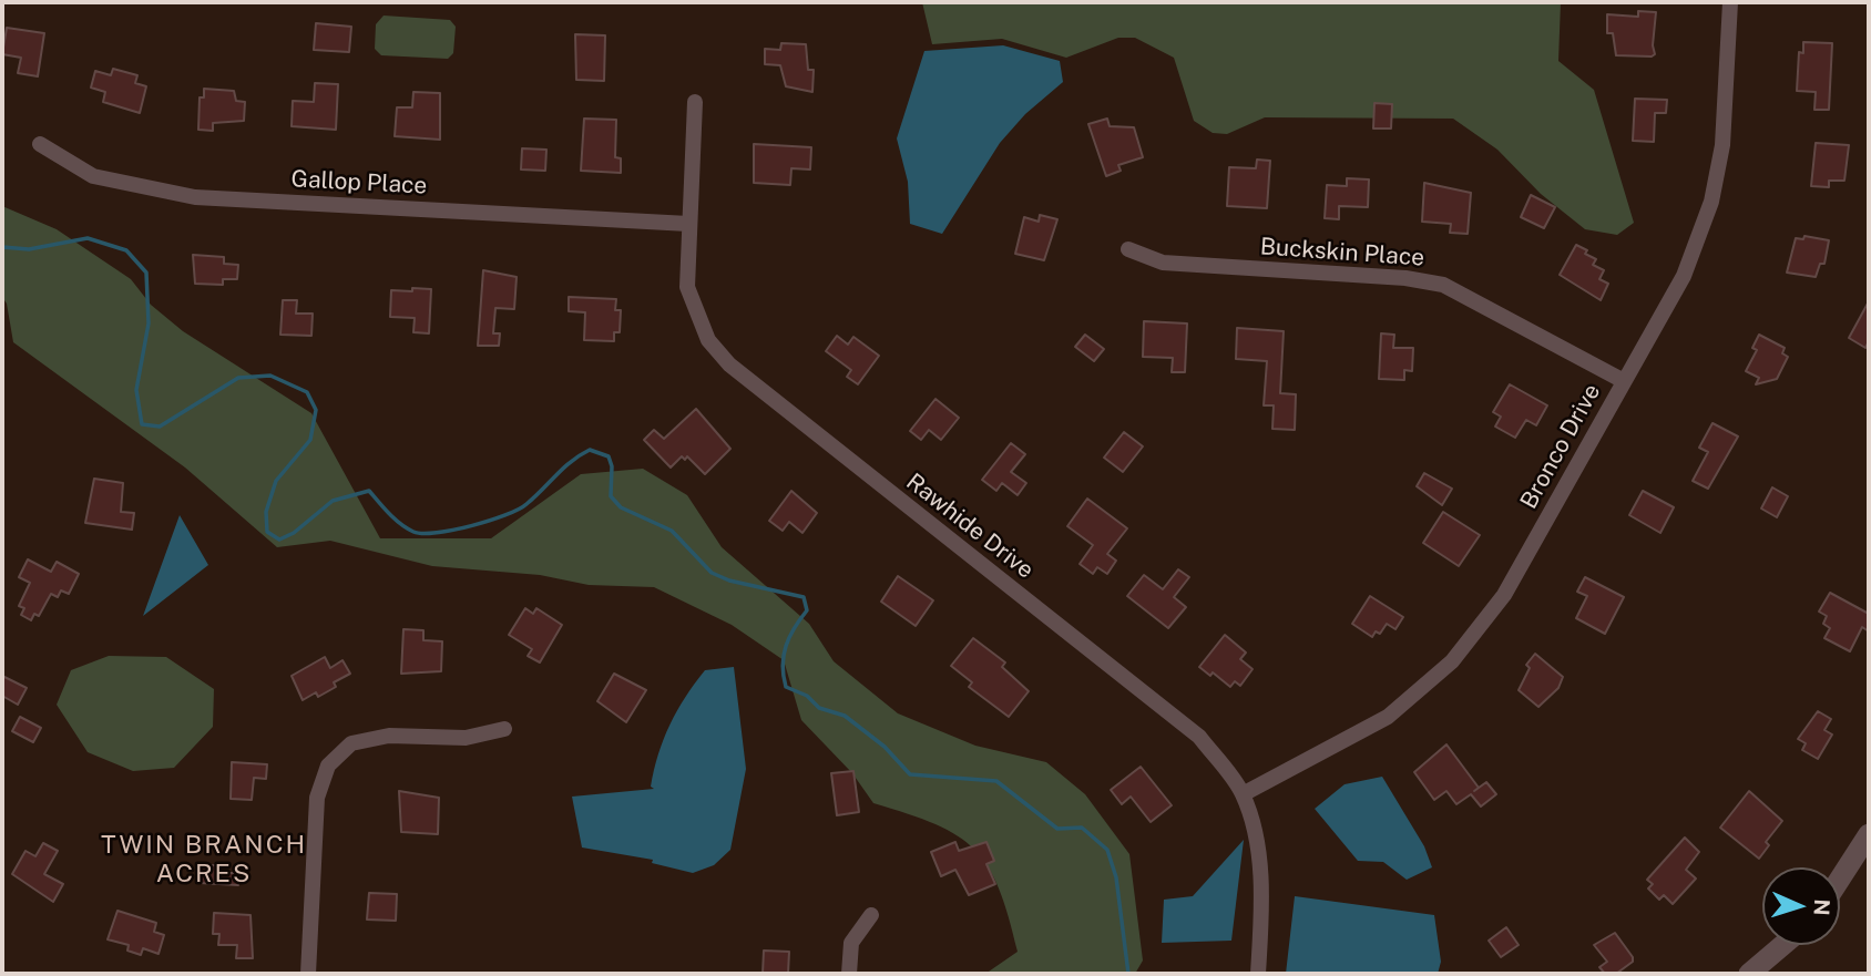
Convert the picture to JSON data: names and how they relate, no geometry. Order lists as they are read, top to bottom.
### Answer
{
  "streets": {
    "street": [
      "Gallop Place",
      "Buckskin Place",
      "Bronco Drive",
      "Rawhide Drive"
    ]
  },
  "crossings": [
    ["Gallop Place", "Rawhide Drive"],
    ["Buckskin Place", "Bronco Drive"],
    ["Bronco Drive", "Rawhide Drive"]
  ],
  "districts": ["TWIN BRANCH ACRES"],
  "north": "right"
}
